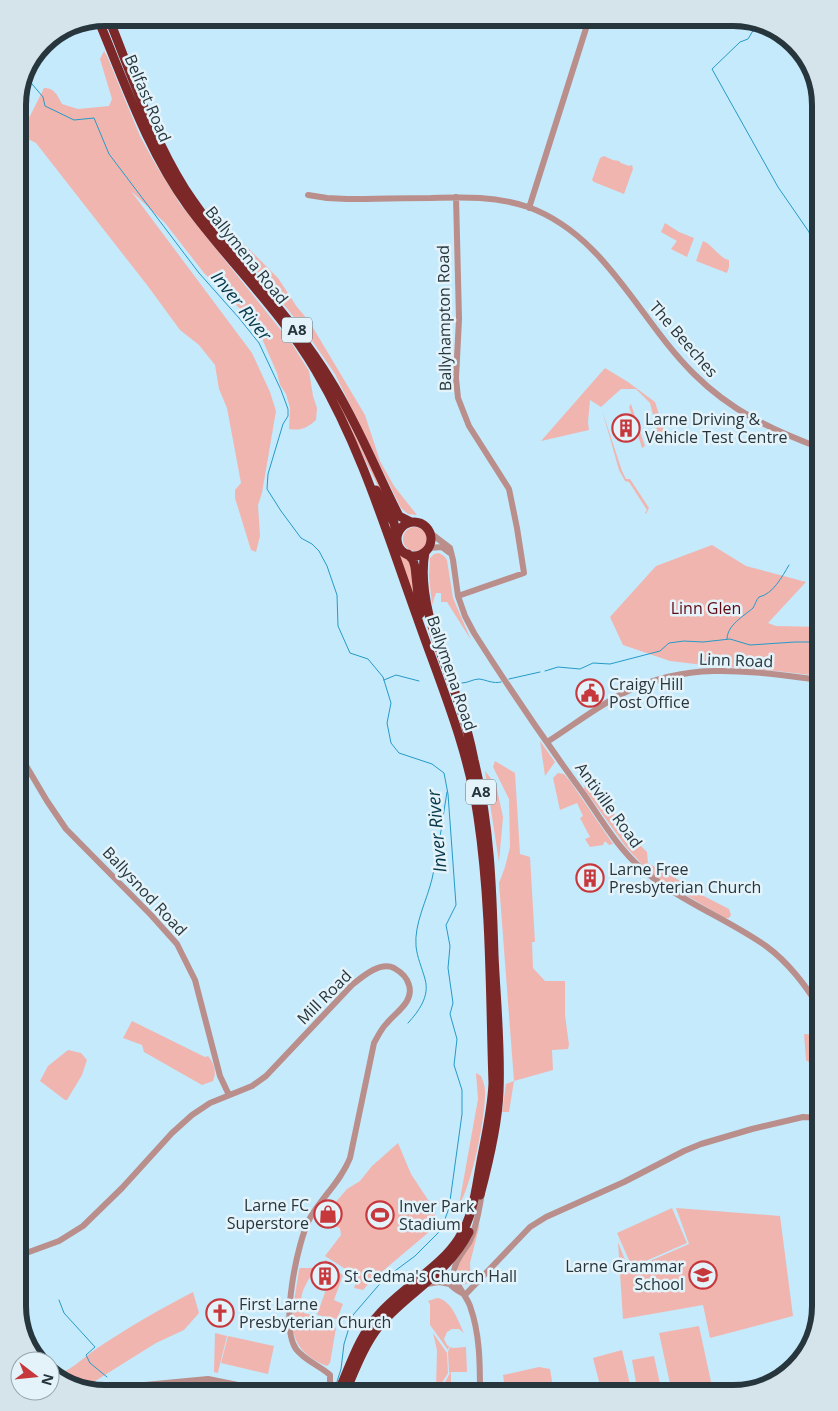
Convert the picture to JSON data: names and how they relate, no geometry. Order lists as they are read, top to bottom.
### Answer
{
  "streets": {
    "highway": ["Belfast Road", "Ballymena Road", "A8"],
    "street": [
      "Ballyhampton Road",
      "The Beeches",
      "Linn Road",
      "Antiville Road",
      "Ballysnod Road",
      "Mill Road"
    ]
  },
  "crossings": [
    ["Belfast Road", "Ballymena Road"],
    ["Ballymena Road", "A8"],
    ["Ballyhampton Road", "The Beeches"],
    ["Ballyhampton Road", "Antiville Road"],
    ["Linn Road", "Antiville Road"],
    ["Ballysnod Road", "Mill Road"]
  ],
  "water": ["Inver River"],
  "parks": ["Linn Glen"],
  "places": {
    "building": ["Larne Driving & Vehicle Test Centre", "Larne Free Presbyterian Church", "St Cedma's Church Hall"],
    "public building": ["Craigy Hill Post Office"],
    "shop": ["Larne FC Superstore"],
    "sports": ["Inver Park Stadium"],
    "school or university": ["Larne Grammar School"],
    "church": ["First Larne Presbyterian Church"]
  },
  "north": "right"
}
